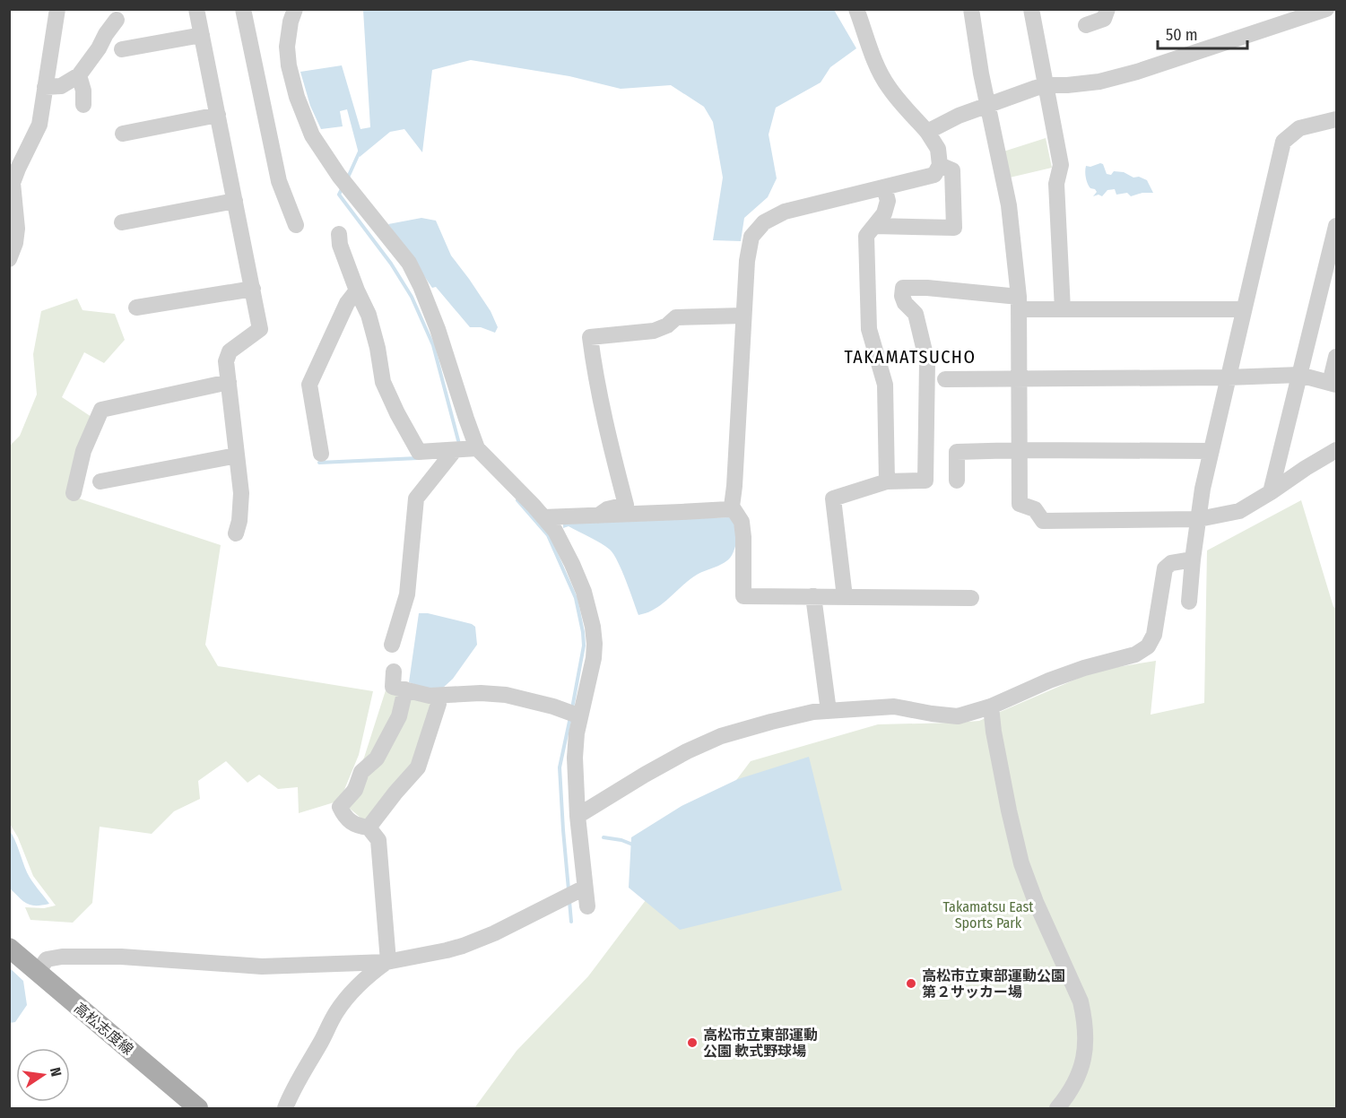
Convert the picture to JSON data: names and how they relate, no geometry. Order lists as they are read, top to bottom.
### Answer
{
  "streets": {
    "main road": ["高松志度線"]
  },
  "districts": ["TAKAMATSUCHO"],
  "parks": ["Takamatsu East Sports Park"],
  "places": ["高松市立東部運動公園 第２サッカー場", "高松市立東部運動 公園 軟式野球場"],
  "scale_bar": "50 m",
  "north": "right"
}
